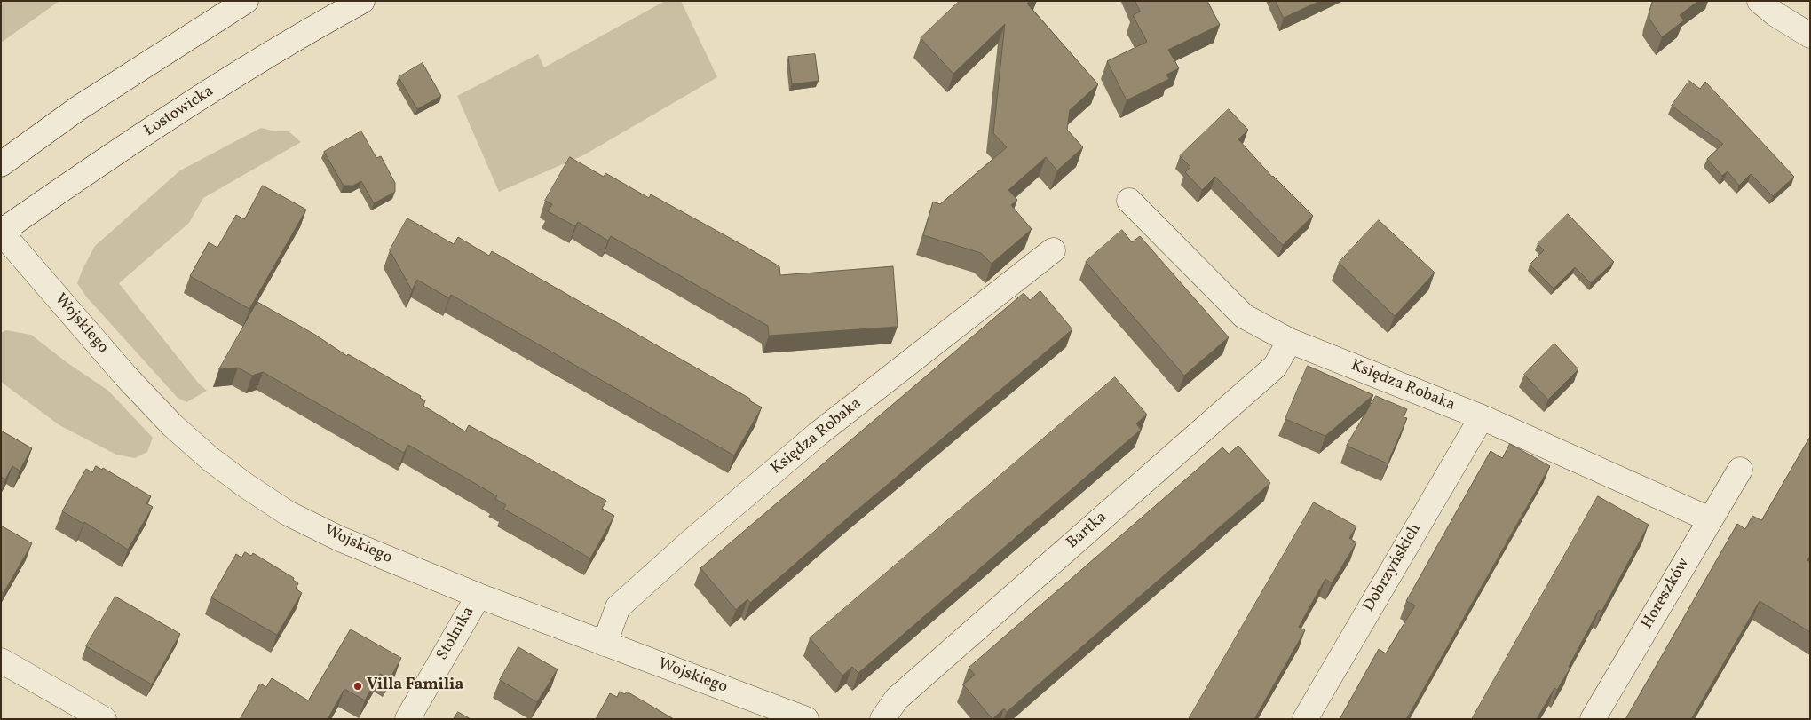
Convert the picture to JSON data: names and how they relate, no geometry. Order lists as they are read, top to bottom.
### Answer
{
  "streets": {
    "street": [
      "Łostowicka",
      "Wojskiego",
      "Księdza Robaka",
      "Bartka",
      "Dobrzyńskich",
      "Horeszków",
      "Stolnika"
    ]
  },
  "crossings": [
    ["Łostowicka", "Wojskiego"],
    ["Wojskiego", "Księdza Robaka"],
    ["Wojskiego", "Stolnika"],
    ["Księdza Robaka", "Bartka"],
    ["Księdza Robaka", "Dobrzyńskich"],
    ["Księdza Robaka", "Horeszków"]
  ],
  "places": ["Villa Familia"]
}
